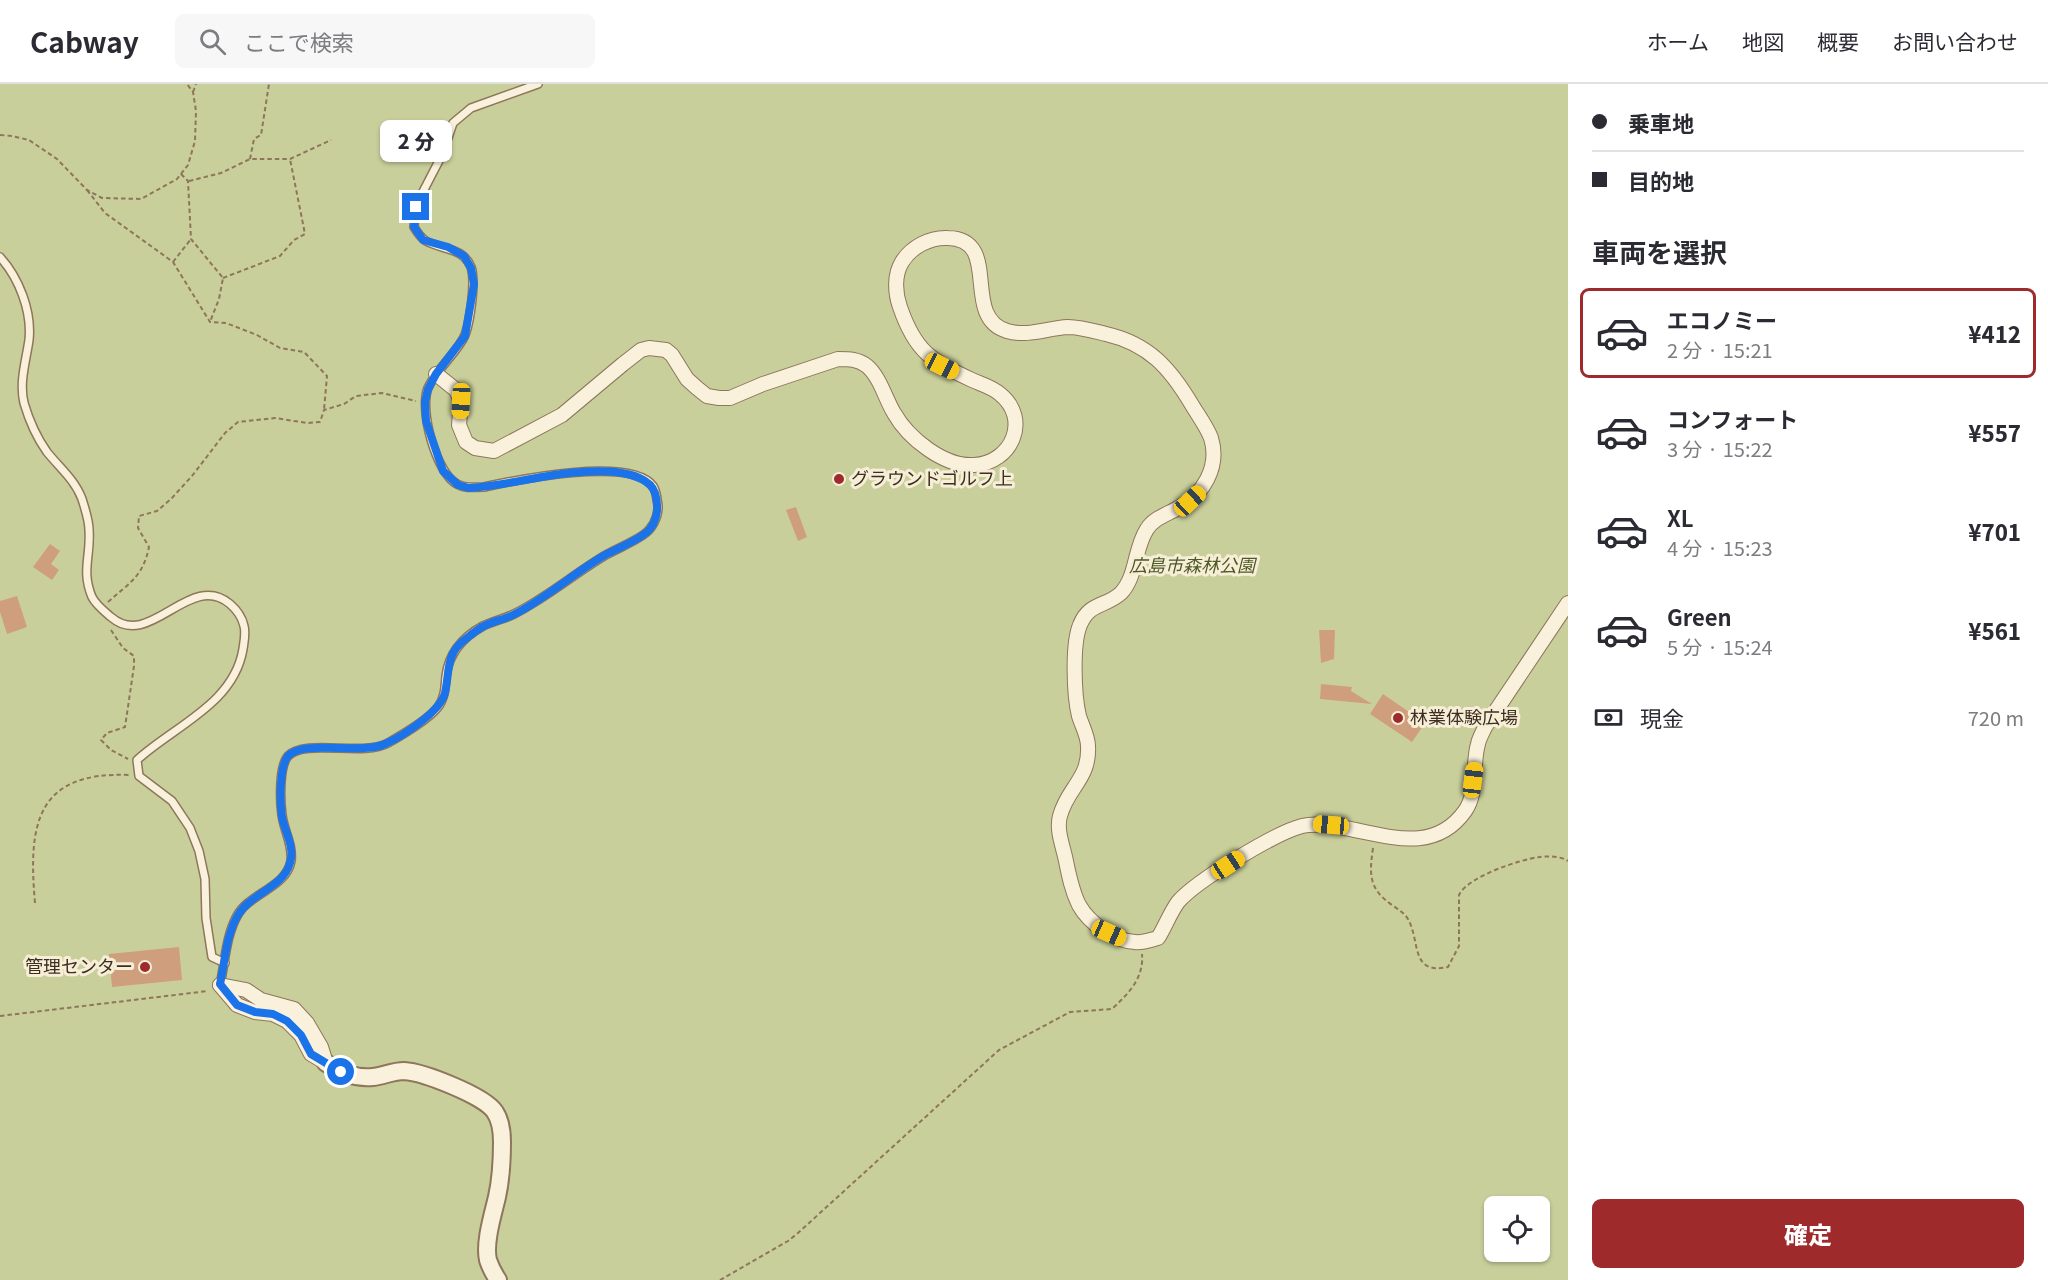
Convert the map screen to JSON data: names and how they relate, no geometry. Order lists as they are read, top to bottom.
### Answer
{
  "parks": ["広島市森林公園"],
  "places": ["グラウンドゴルフ上", "林業体験広場", "管理センター"],
  "page": {
    "header": "Cabway",
    "search": "ここで検索",
    "nav": [
      "ホーム",
      "地図",
      "概要",
      "お問い合わせ"
    ],
    "banner": ["乗車地", "目的地"],
    "bubble": "2 分",
    "heading": "車両を選択",
    "list": [
      {
        "name": "エコノミー",
        "note": "2 分 · 15:21",
        "value": "¥412"
      },
      {
        "name": "コンフォート",
        "note": "3 分 · 15:22",
        "value": "¥557"
      },
      {
        "name": "XL",
        "note": "4 分 · 15:23",
        "value": "¥701"
      },
      {
        "name": "Green",
        "note": "5 分 · 15:24",
        "value": "¥561"
      }
    ],
    "pay": ["現金", "720 m"],
    "buttons": "確定"
  }
}
